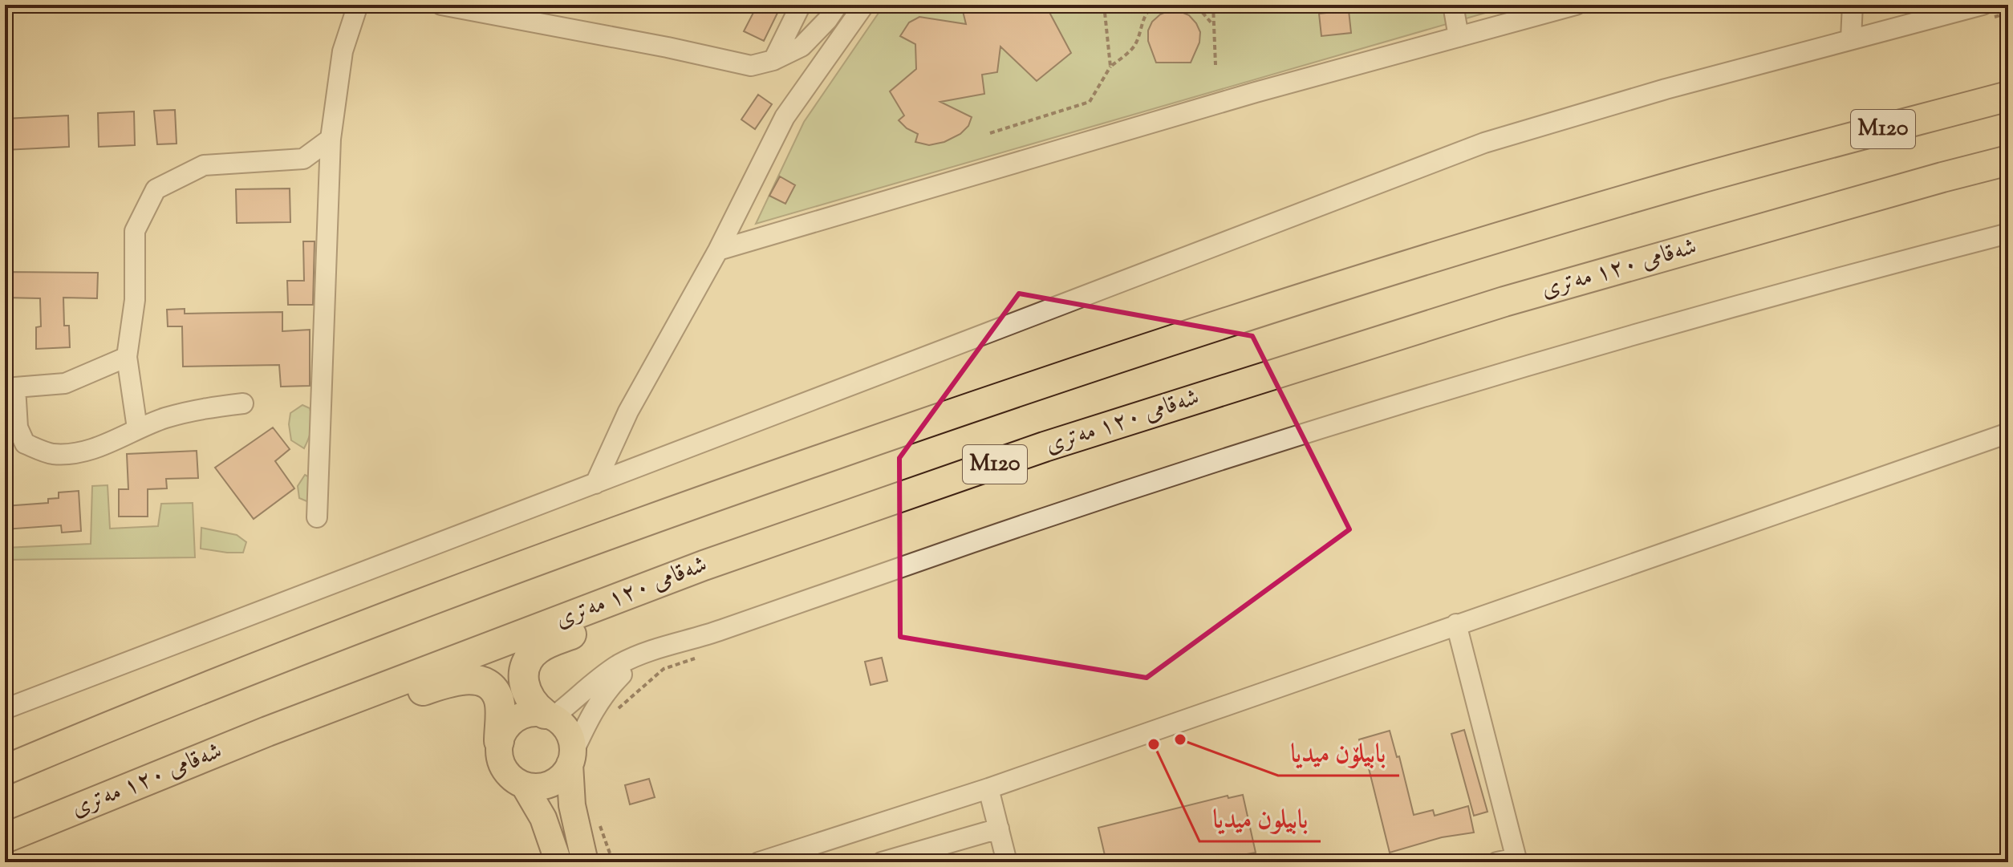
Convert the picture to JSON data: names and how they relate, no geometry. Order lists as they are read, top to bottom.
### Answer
{
  "streets": {
    "highway": ["M120", "شەقامی ١٢٠ مەتری"]
  },
  "places": ["بابیلۆن میدیا", "بابيلون ميديا"]
}
